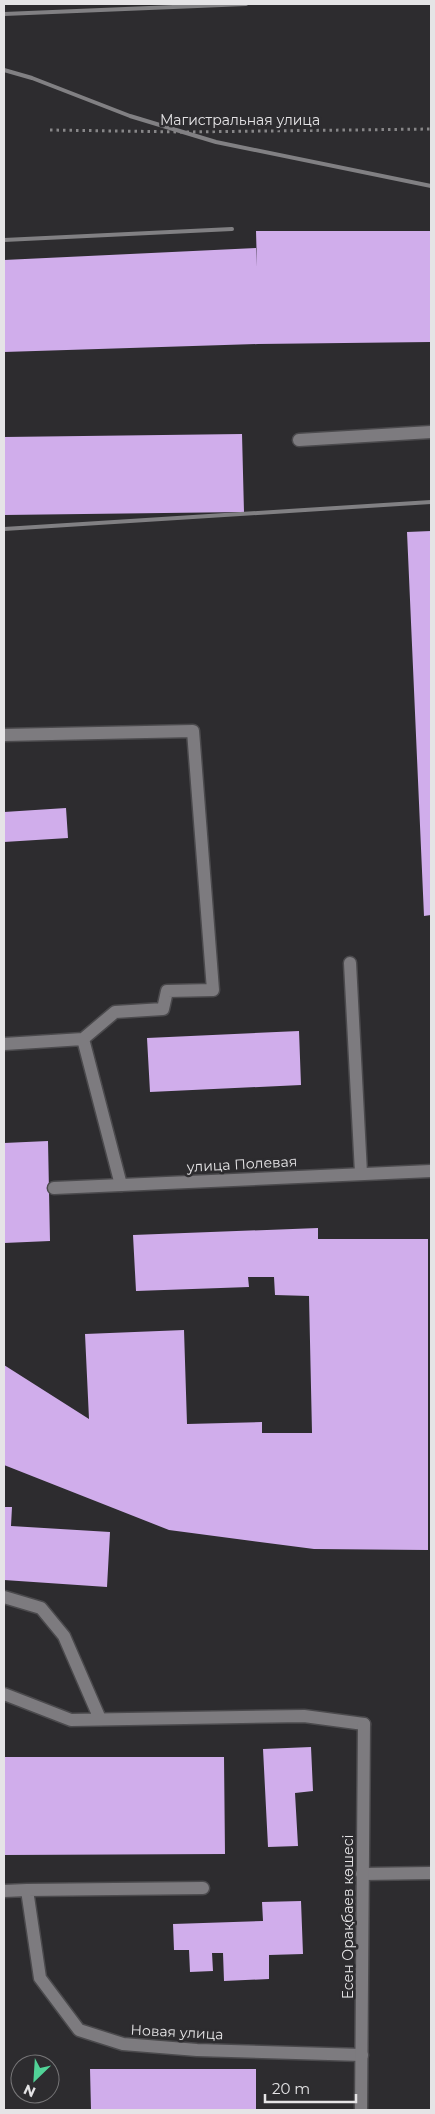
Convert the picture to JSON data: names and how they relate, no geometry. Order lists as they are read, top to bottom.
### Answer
{
  "streets": {
    "street": ["улица Полевая", "Есен Орақбаев көшесі", "Новая улица"],
    "path": ["Магистральная улица"]
  },
  "crossings": [
    ["Есен Орақбаев көшесі", "Новая улица"]
  ],
  "scale_bar": "20 m",
  "north": "bottom left"
}
